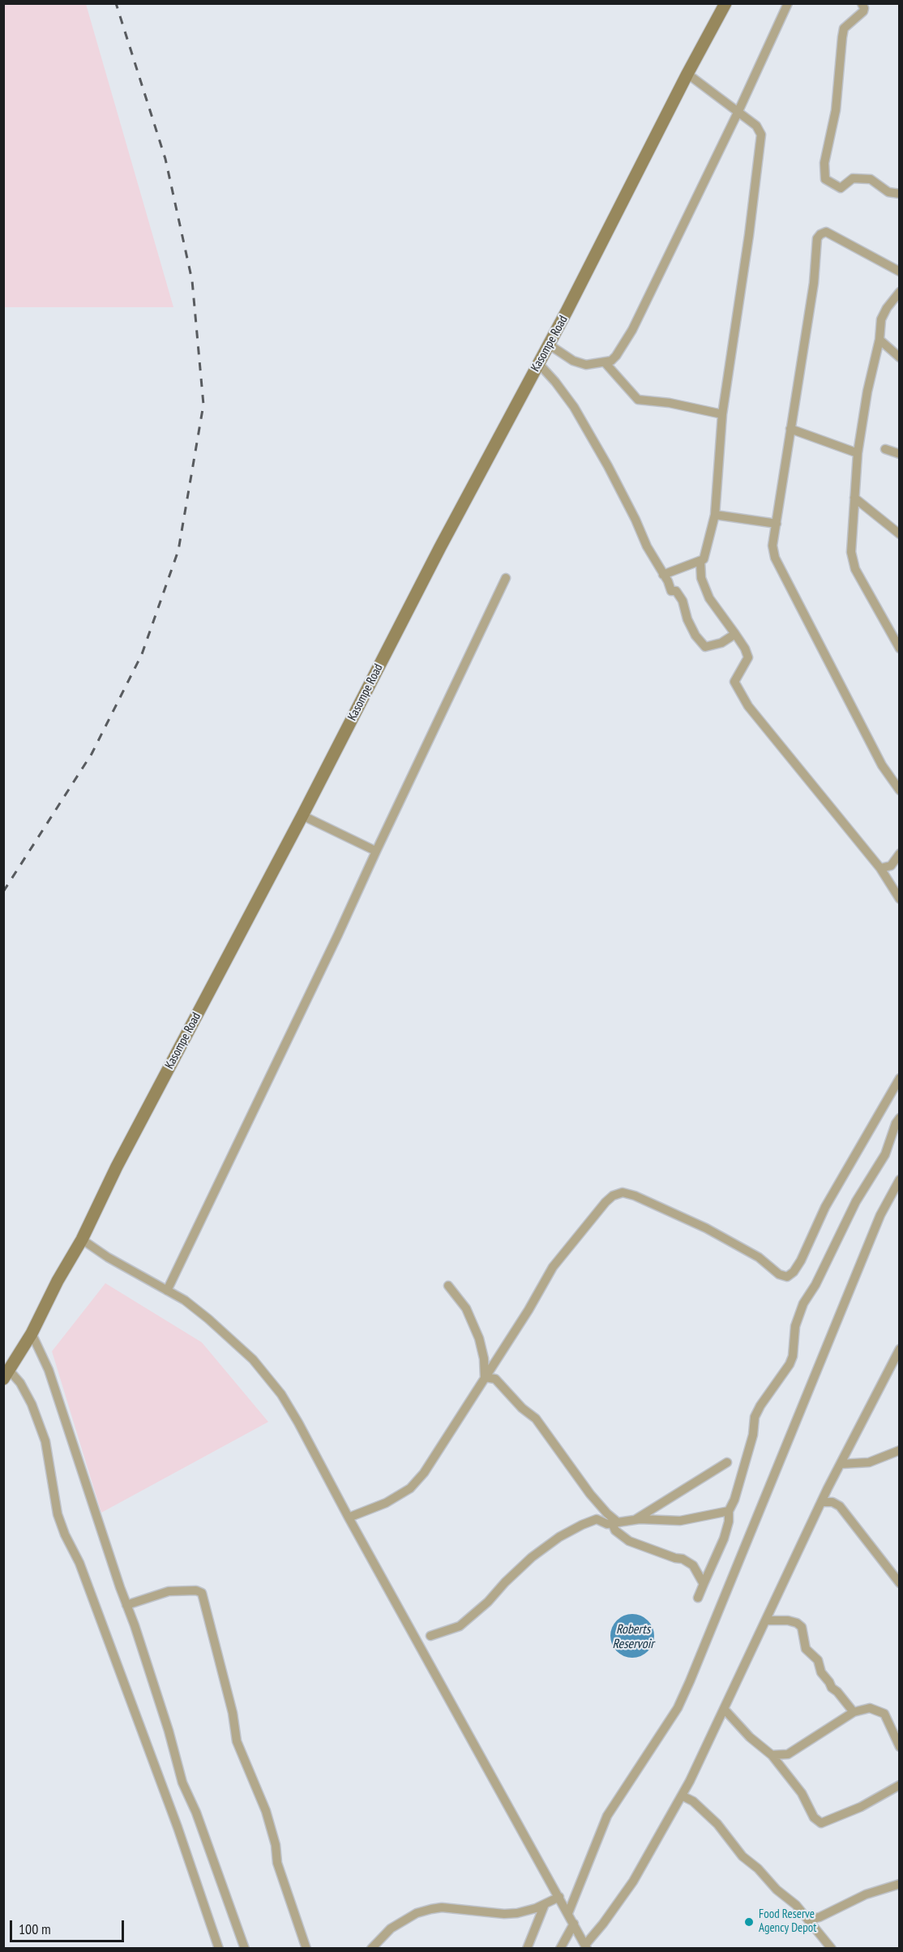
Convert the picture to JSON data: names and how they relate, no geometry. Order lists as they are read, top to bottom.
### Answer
{
  "streets": {
    "street": ["Kasompe Road"]
  },
  "water": ["Roberts Reservoir"],
  "places": ["Food Reserve Agency Depot"],
  "scale_bar": "100 m"
}
